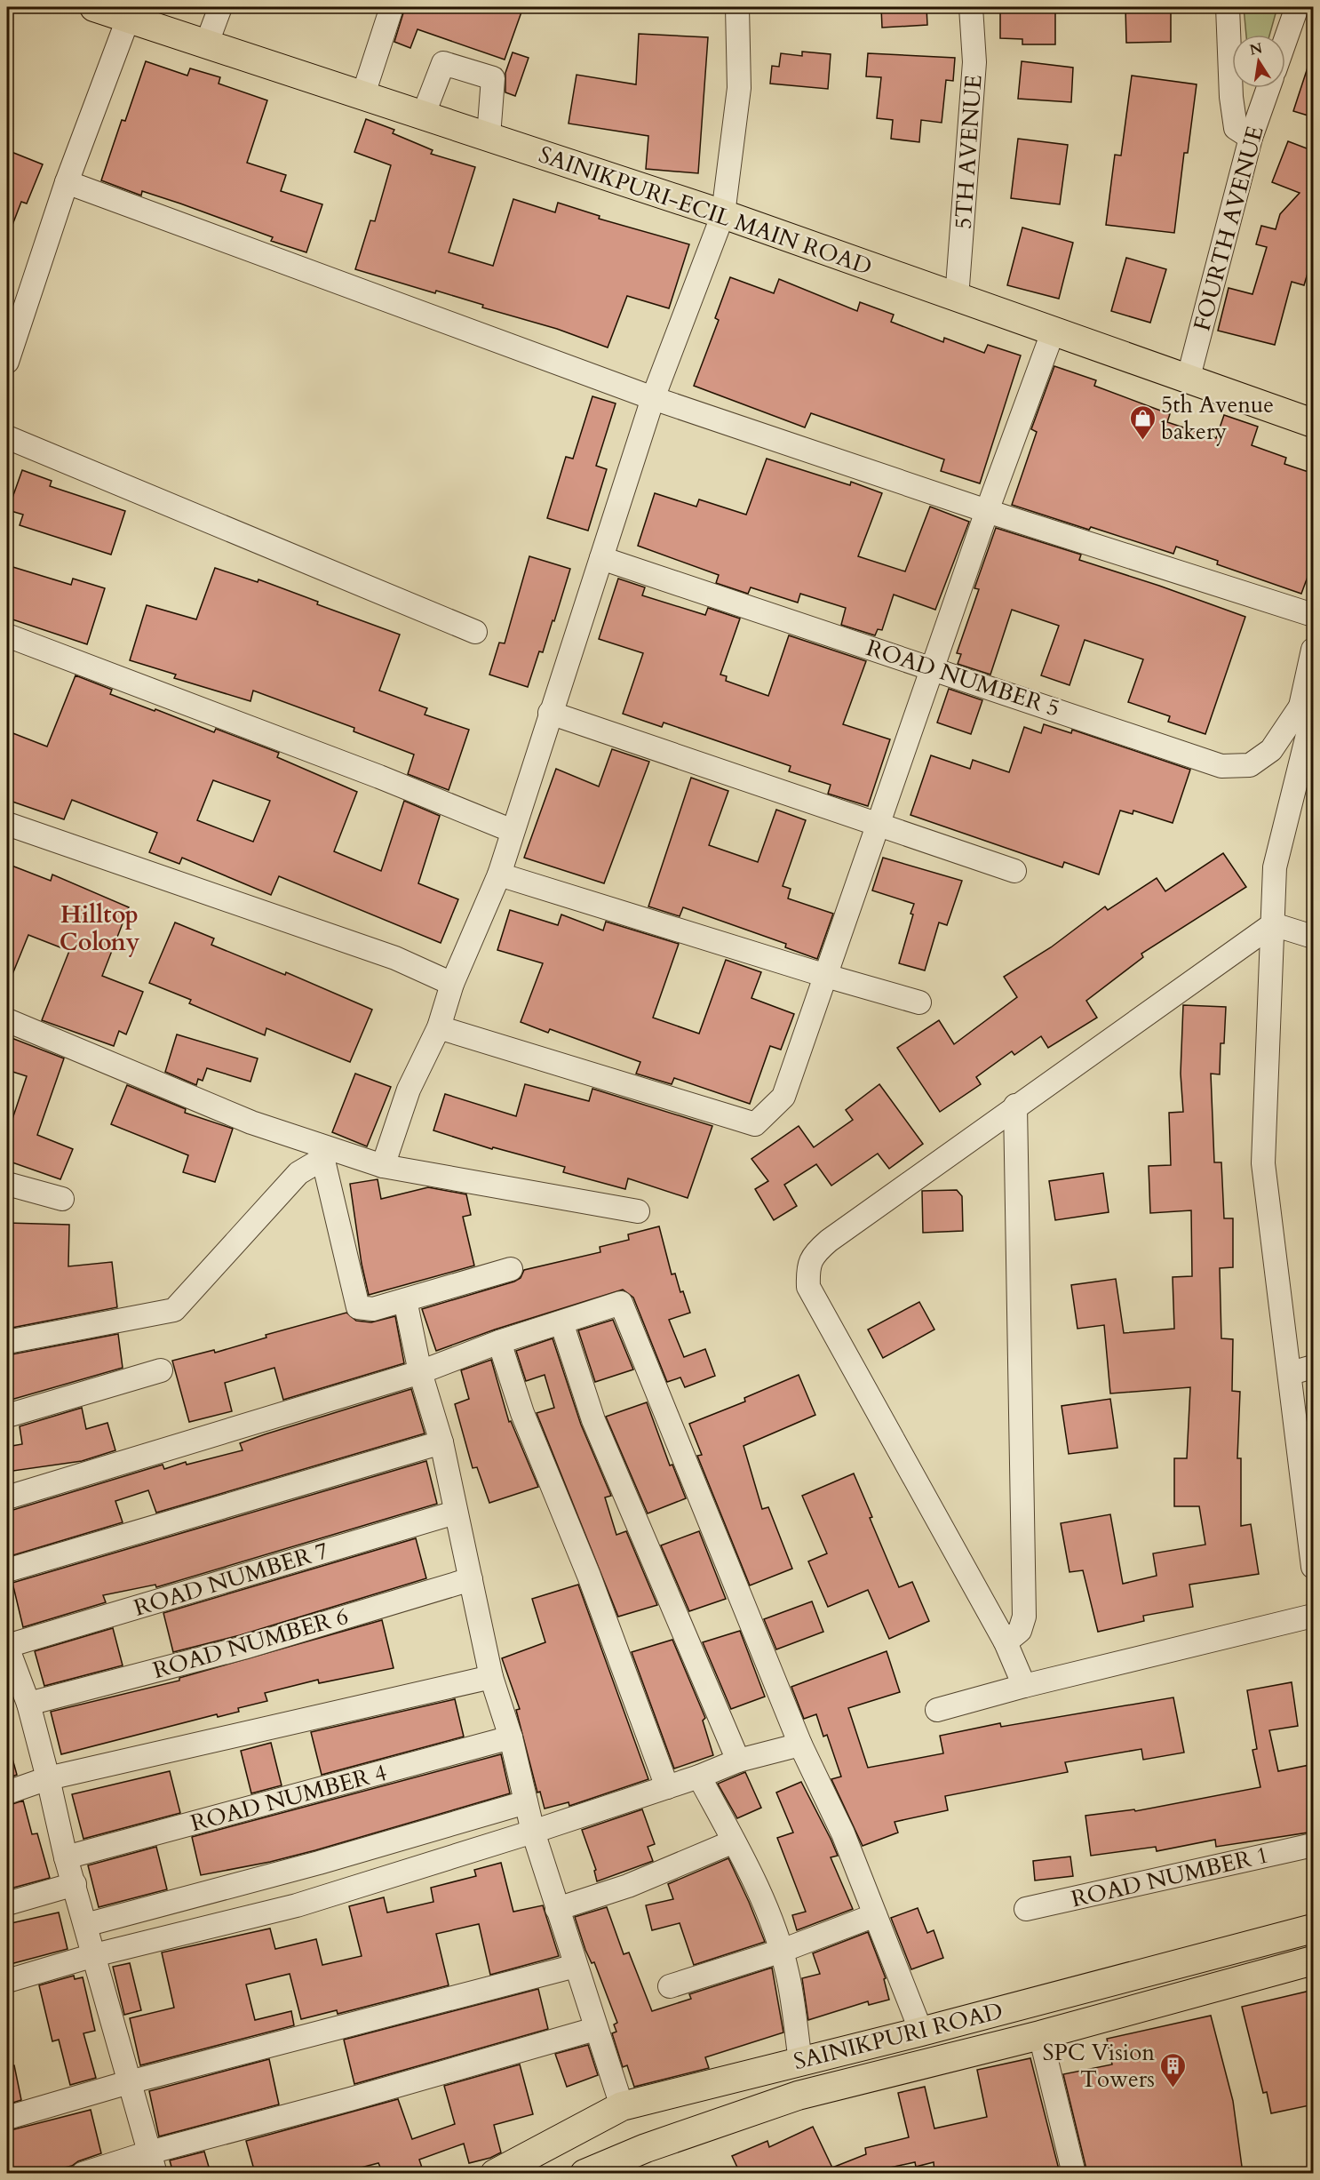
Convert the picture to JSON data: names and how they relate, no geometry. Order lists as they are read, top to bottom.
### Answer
{
  "streets": {
    "main road": ["SAINIKPURI-ECIL MAIN ROAD", "SAINIKPURI ROAD"],
    "street": [
      "5TH AVENUE",
      "FOURTH AVENUE",
      "ROAD NUMBER 5",
      "ROAD NUMBER 7",
      "ROAD NUMBER 6",
      "ROAD NUMBER 4",
      "ROAD NUMBER 1"
    ]
  },
  "crossings": [
    ["5TH AVENUE", "SAINIKPURI-ECIL MAIN ROAD"],
    ["SAINIKPURI-ECIL MAIN ROAD", "FOURTH AVENUE"]
  ],
  "districts": ["Hilltop Colony"],
  "places": {
    "shop": ["5th Avenue bakery"],
    "building": ["SPC Vision Towers"]
  },
  "north": "top"
}
